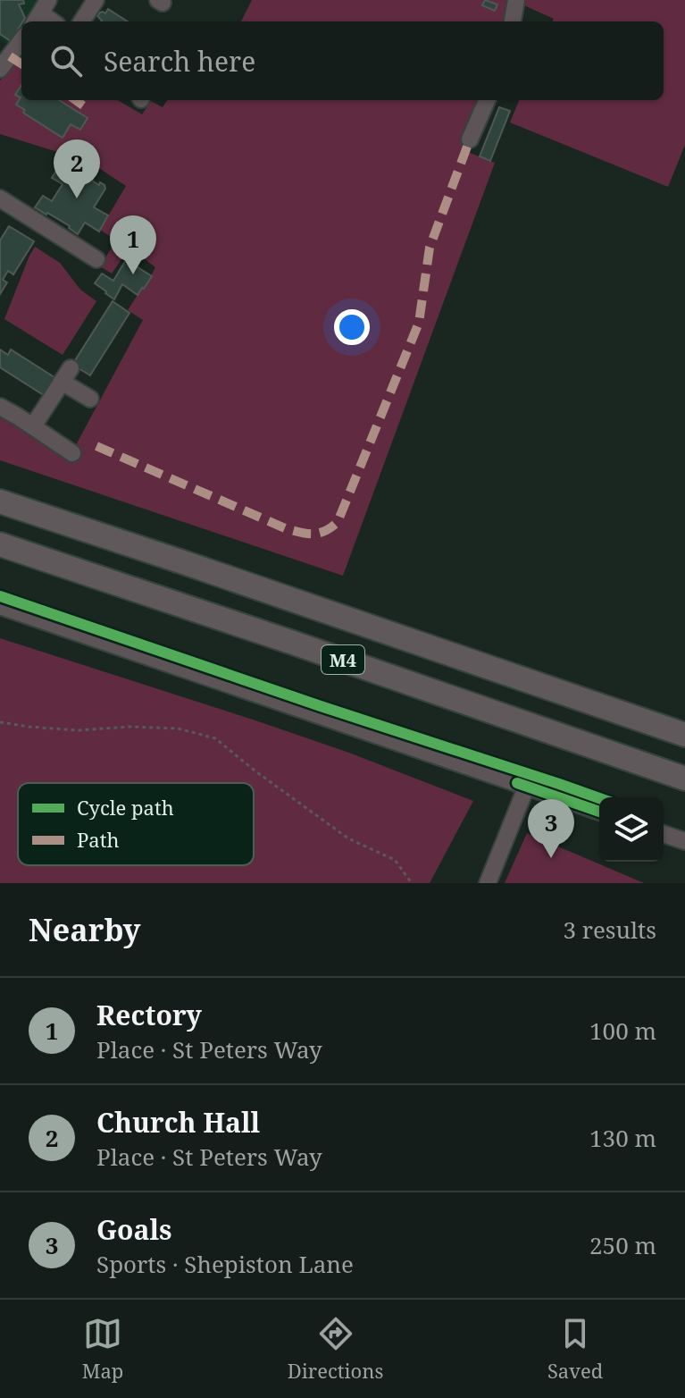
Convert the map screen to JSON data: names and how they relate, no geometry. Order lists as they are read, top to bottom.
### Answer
{
  "streets": {
    "highway": ["M4"]
  },
  "legend": ["Cycle path", "Path"],
  "page": {
    "search": "Search here",
    "pins": ["2", "1", "3"],
    "heading": ["Nearby", "3 results"],
    "list": [
      {
        "mark": "1",
        "name": "Rectory",
        "note": "Place · St Peters Way",
        "value": "100 m"
      },
      {
        "mark": "2",
        "name": "Church Hall",
        "note": "Place · St Peters Way",
        "value": "130 m"
      },
      {
        "mark": "3",
        "name": "Goals",
        "note": "Sports · Shepiston Lane",
        "value": "250 m"
      }
    ],
    "nav": ["Map", "Directions", "Saved"]
  }
}
